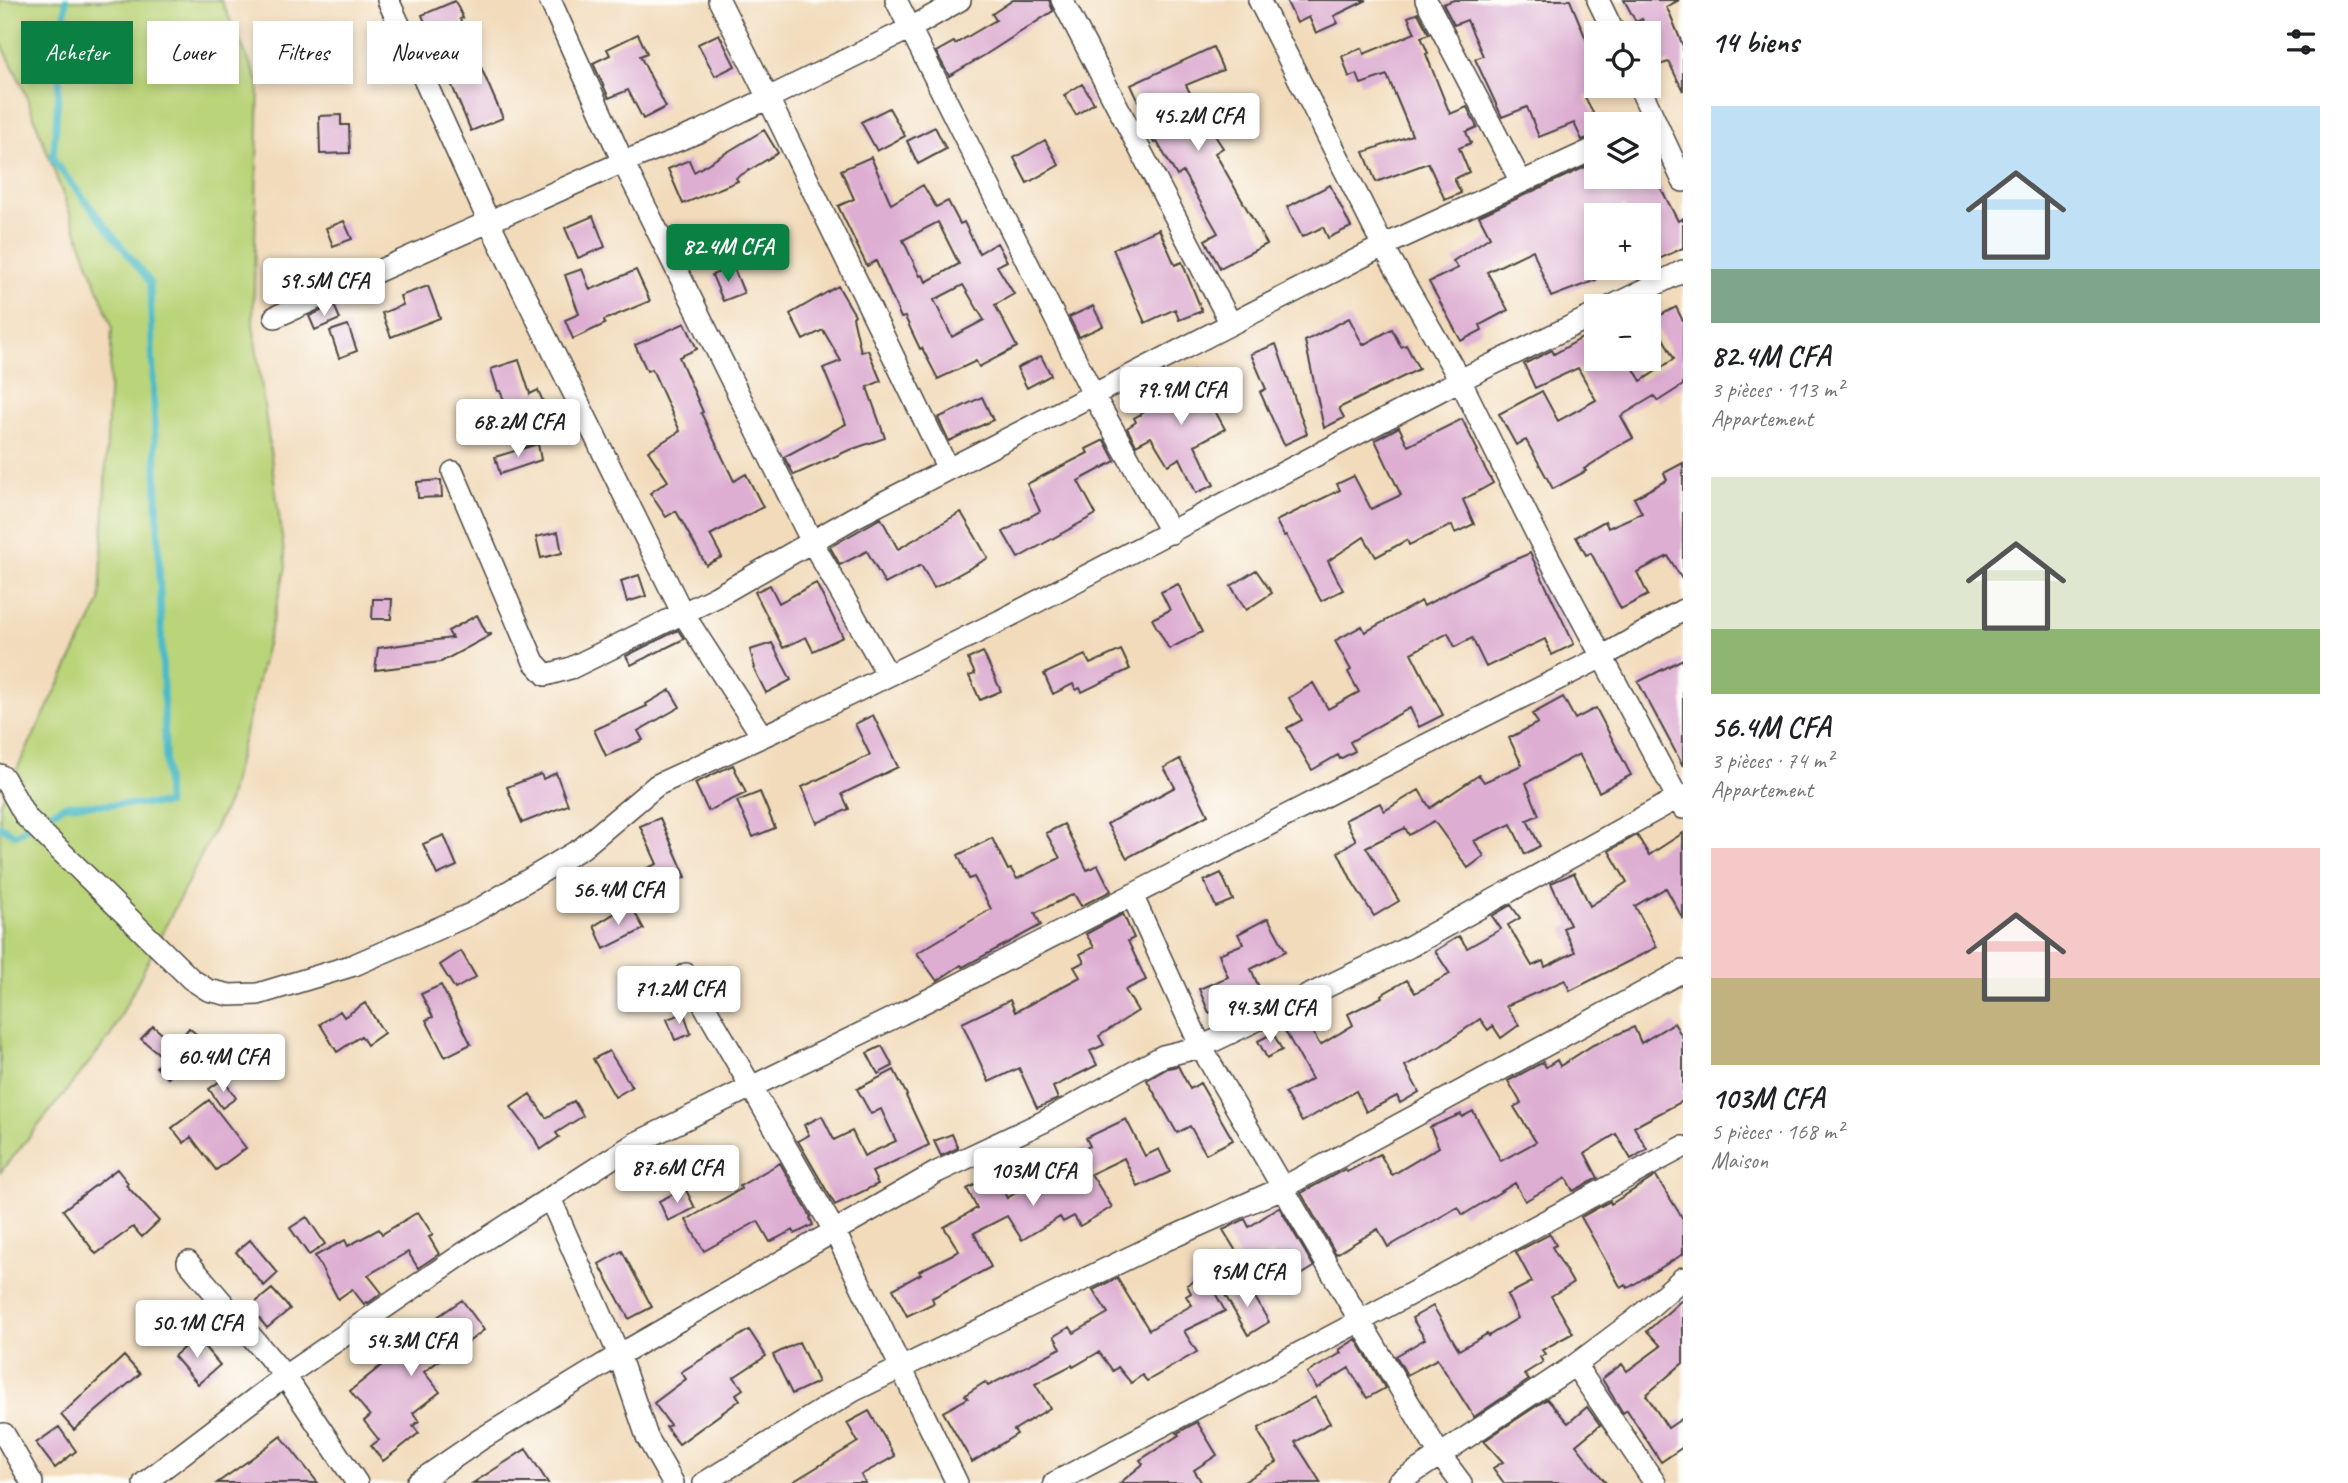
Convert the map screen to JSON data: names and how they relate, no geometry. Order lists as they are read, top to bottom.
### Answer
{
  "page": {
    "heading": "14 biens",
    "map_buttons": ["+", "−"],
    "chip": [
      "Acheter",
      "Louer",
      "Filtres",
      "Nouveau"
    ],
    "list": [
      {
        "name": "82.4M CFA",
        "note": "3 pièces · 113 m² · Appartement"
      },
      {
        "name": "56.4M CFA",
        "note": "3 pièces · 74 m² · Appartement"
      },
      {
        "name": "103M CFA",
        "note": "5 pièces · 168 m² · Maison"
      }
    ],
    "price": [
      "45.2M CFA",
      "82.4M CFA",
      "59.5M CFA",
      "79.9M CFA",
      "68.2M CFA",
      "56.4M CFA",
      "71.2M CFA",
      "94.3M CFA",
      "60.4M CFA",
      "87.6M CFA",
      "103M CFA",
      "95M CFA",
      "50.1M CFA",
      "54.3M CFA"
    ]
  }
}
